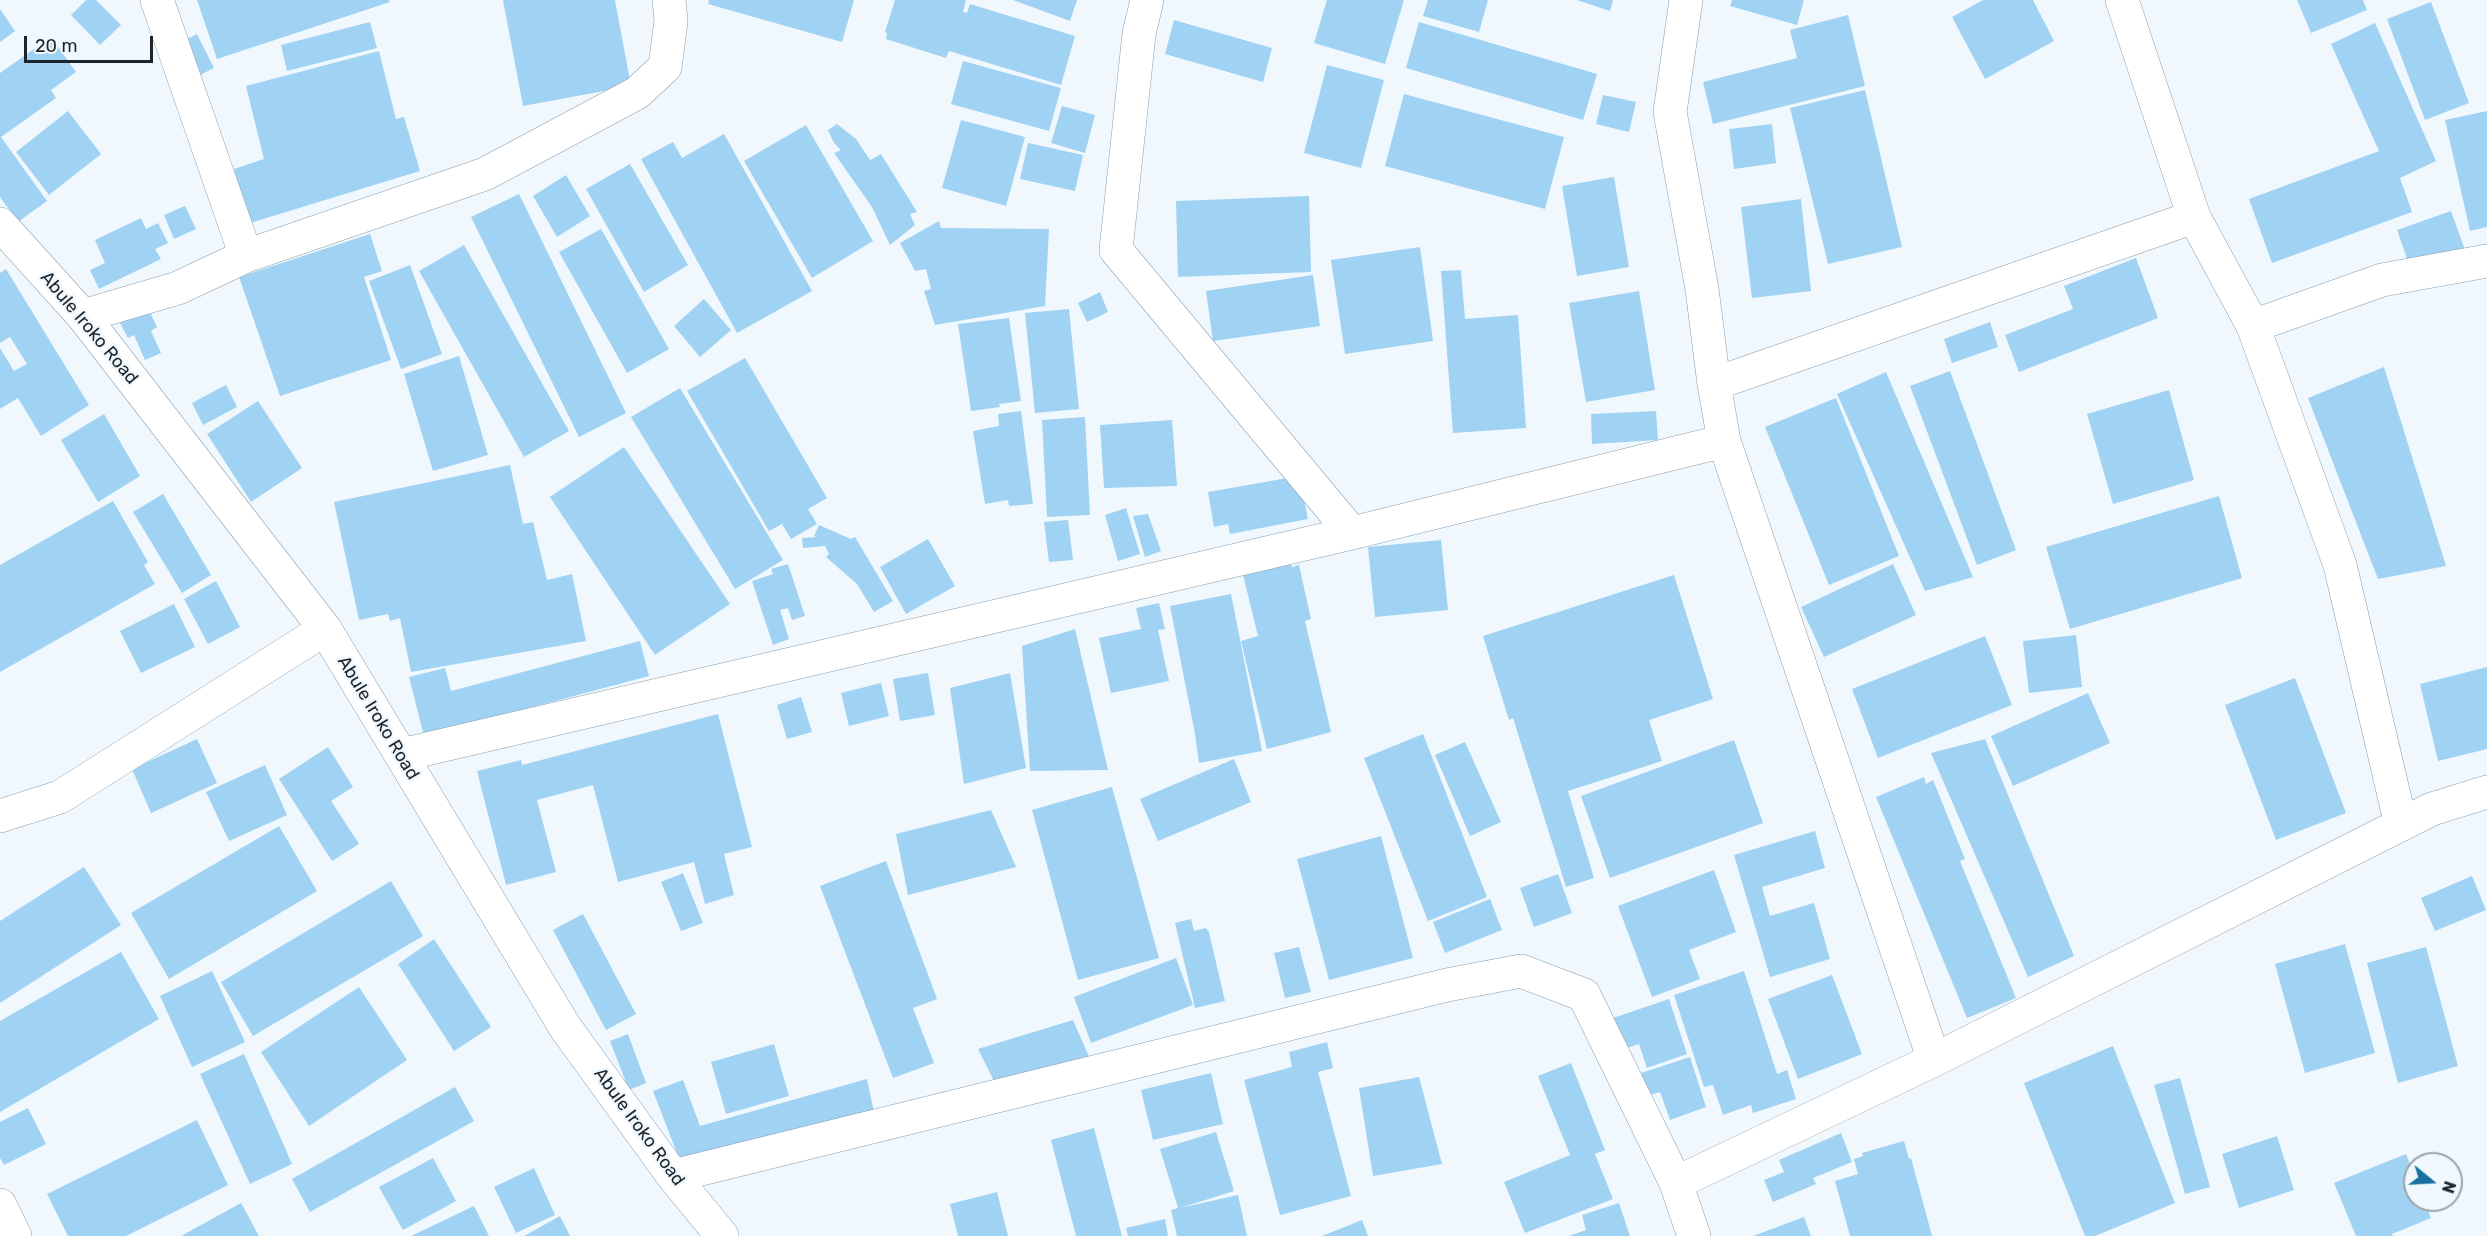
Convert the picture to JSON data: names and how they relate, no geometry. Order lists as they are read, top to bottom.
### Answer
{
  "streets": {
    "street": ["Abule Iroko Road"]
  },
  "scale_bar": "20 m",
  "north": "right"
}
